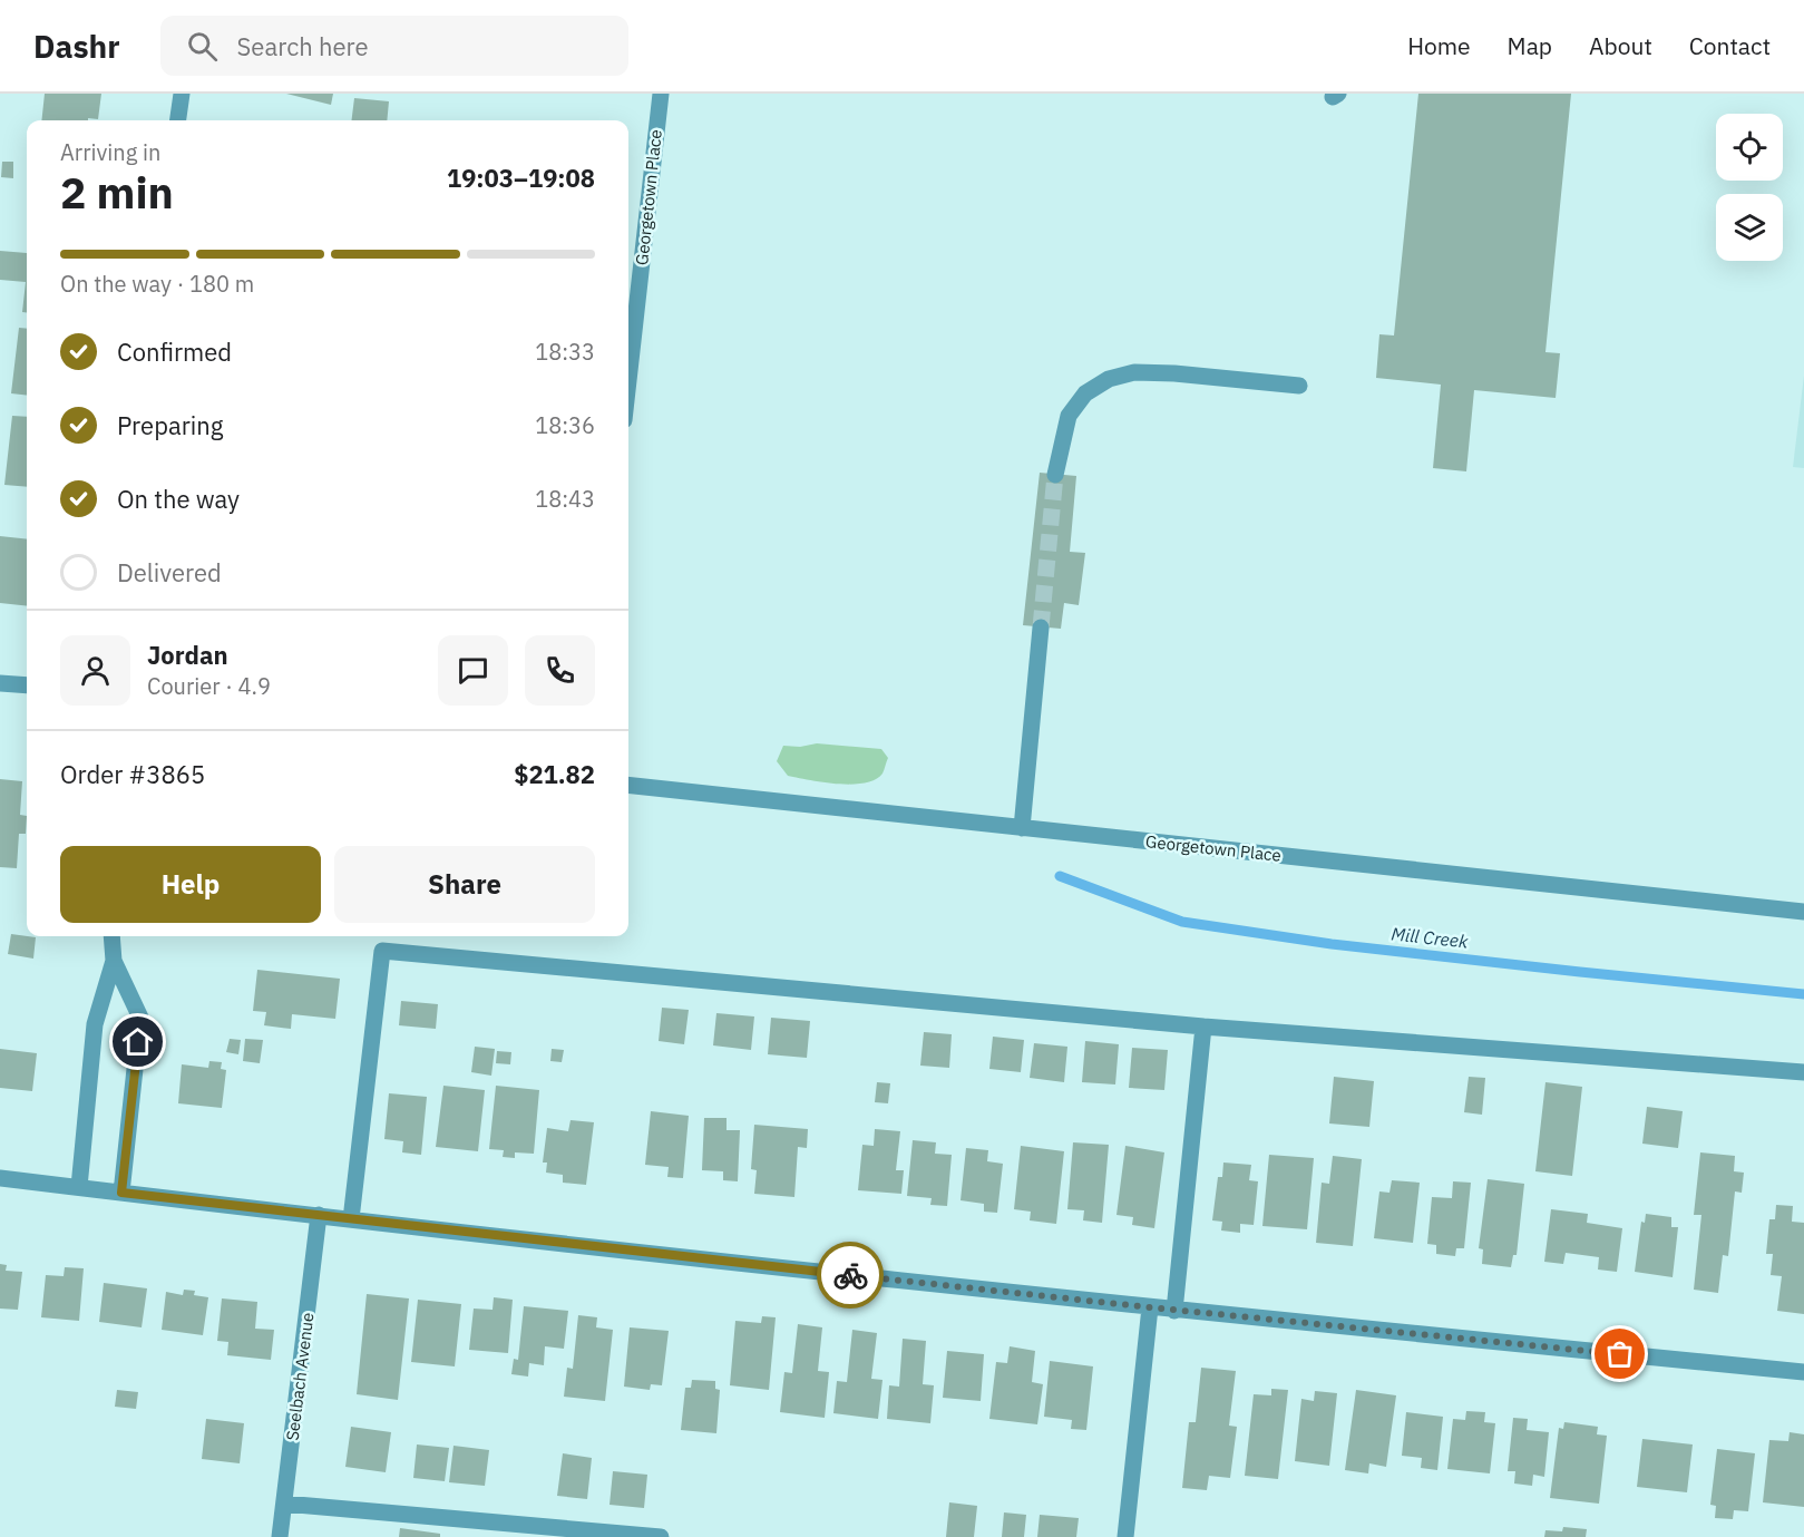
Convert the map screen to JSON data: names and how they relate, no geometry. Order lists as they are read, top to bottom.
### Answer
{
  "streets": {
    "street": ["Georgetown Place", "Seelbach Avenue"]
  },
  "water": ["Mill Creek"],
  "page": {
    "header": "Dashr",
    "search": "Search here",
    "nav": [
      "Home",
      "Map",
      "About",
      "Contact"
    ],
    "heading": ["2 min", "Arriving in", "19:03–19:08"],
    "panel": [
      "Jordan",
      "Courier · 4.9",
      "Order #3865",
      "$21.82"
    ],
    "bar": "On the way · 180 m",
    "list": [
      ["Confirmed", "18:33"],
      ["Preparing", "18:36"],
      ["On the way", "18:43"],
      "Delivered"
    ],
    "buttons": ["Help", "Share"]
  }
}
